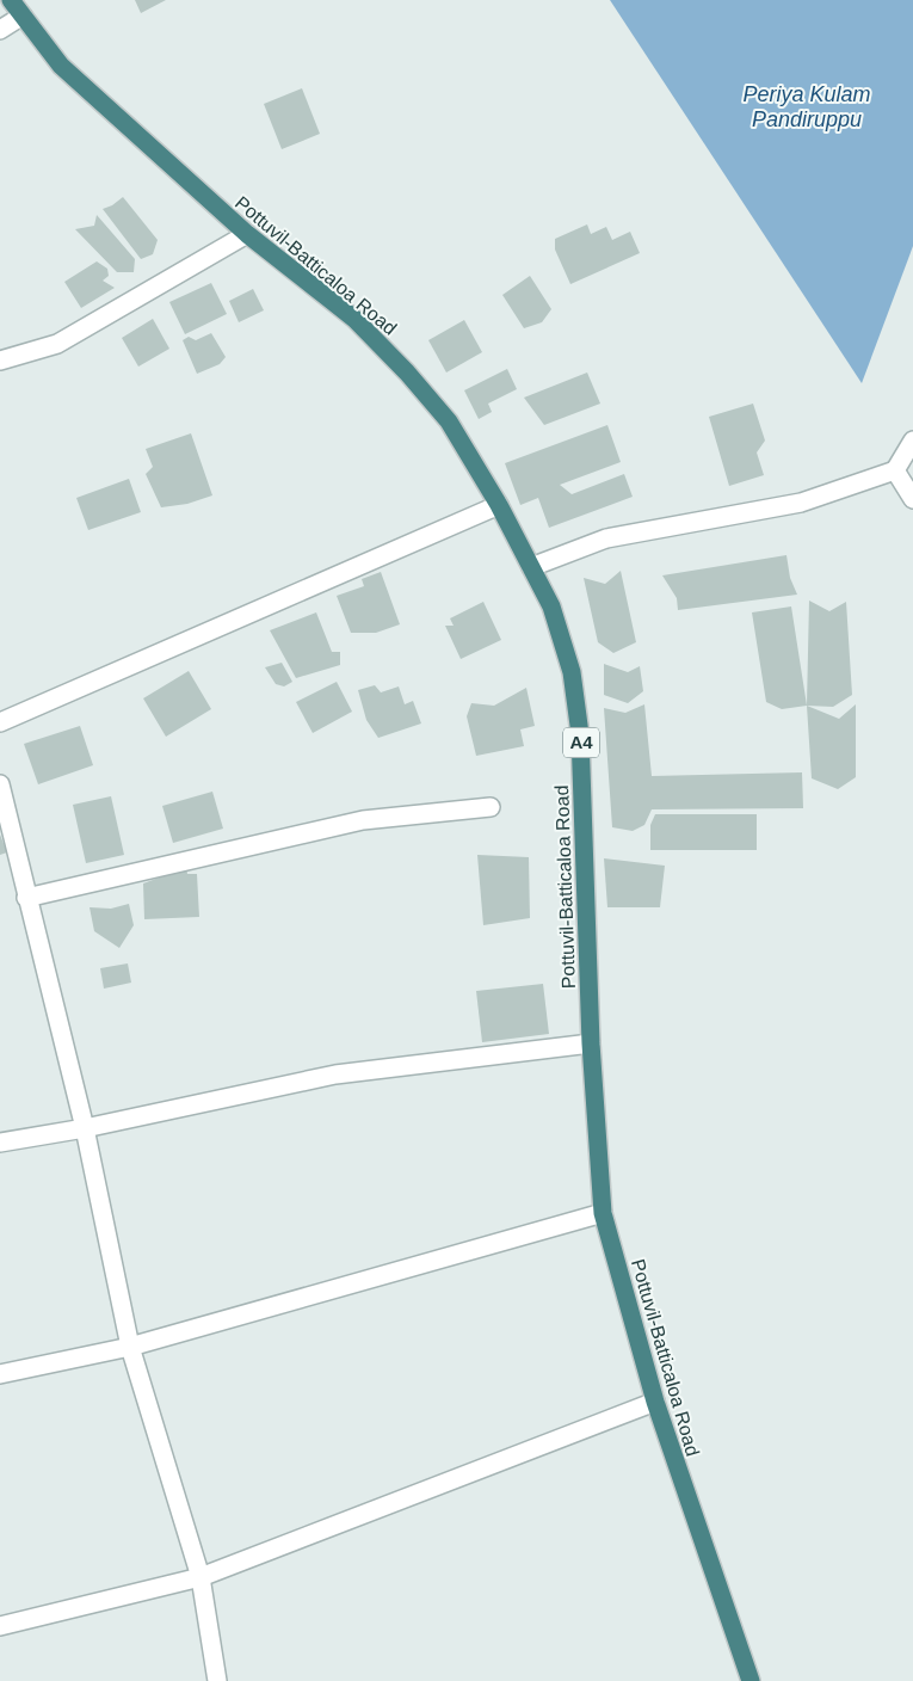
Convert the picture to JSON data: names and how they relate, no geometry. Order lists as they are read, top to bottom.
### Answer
{
  "streets": {
    "highway": ["Pottuvil-Batticaloa Road", "A4"]
  },
  "water": ["Periya Kulam Pandiruppu"]
}
